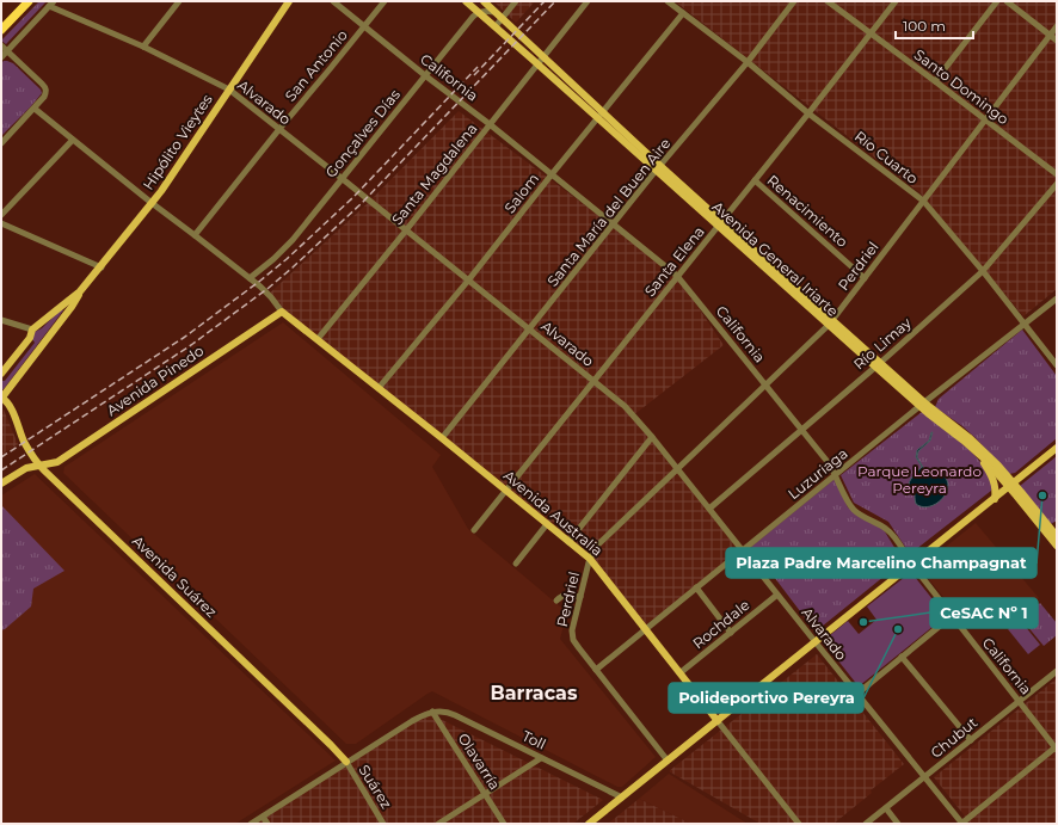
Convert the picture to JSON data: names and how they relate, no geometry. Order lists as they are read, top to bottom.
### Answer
{
  "streets": {
    "main road": [
      "Hipólito Vieytes",
      "Avenida General Iriarte",
      "Avenida Pinedo",
      "Avenida Australia",
      "Avenida Suárez"
    ],
    "street": [
      "San Antonio",
      "California",
      "Santo Domingo",
      "Alvarado",
      "Gonçalves Días",
      "Río Cuarto",
      "Santa Magdalena",
      "Salom",
      "Renacimiento",
      "Santa María del Buen Aire",
      "Santa Elena",
      "Perdriel",
      "Río Limay",
      "Luzuriaga",
      "Rochdale",
      "Chubut",
      "Toll",
      "Olavarría",
      "Suárez"
    ]
  },
  "crossings": [
    ["San Antonio", "California"],
    ["San Antonio", "Alvarado"],
    ["California", "Gonçalves Días"],
    ["California", "Santa Magdalena"],
    ["California", "Salom"],
    ["California", "Santa María del Buen Aire"],
    ["California", "Santa Elena"],
    ["California", "Perdriel"],
    ["California", "Río Limay"],
    ["California", "Luzuriaga"],
    ["California", "Chubut"],
    ["Santo Domingo", "Santa Elena"],
    ["Santo Domingo", "Perdriel"],
    ["Alvarado", "Gonçalves Días"],
    ["Alvarado", "Hipólito Vieytes"],
    ["Alvarado", "Santa Magdalena"],
    ["Alvarado", "Salom"],
    ["Alvarado", "Santa María del Buen Aire"],
    ["Alvarado", "Santa Elena"],
    ["Alvarado", "Perdriel"],
    ["Alvarado", "Río Limay"],
    ["Alvarado", "Luzuriaga"],
    ["Alvarado", "Rochdale"],
    ["Alvarado", "Chubut"],
    ["Gonçalves Días", "Avenida General Iriarte"],
    ["Hipólito Vieytes", "Avenida Suárez"],
    ["Río Cuarto", "Salom"],
    ["Río Cuarto", "Santa María del Buen Aire"],
    ["Río Cuarto", "Santa Elena"],
    ["Río Cuarto", "Perdriel"],
    ["Río Cuarto", "Río Limay"],
    ["Río Cuarto", "Luzuriaga"],
    ["Santa Magdalena", "Avenida General Iriarte"],
    ["Santa Magdalena", "Avenida Australia"],
    ["Salom", "Avenida General Iriarte"],
    ["Salom", "Avenida Australia"],
    ["Renacimiento", "Santa Elena"],
    ["Renacimiento", "Perdriel"],
    ["Santa María del Buen Aire", "Avenida General Iriarte"],
    ["Santa María del Buen Aire", "Avenida Australia"],
    ["Avenida General Iriarte", "Santa Elena"],
    ["Avenida General Iriarte", "Perdriel"],
    ["Avenida General Iriarte", "Río Limay"],
    ["Avenida General Iriarte", "Luzuriaga"],
    ["Santa Elena", "Avenida Australia"],
    ["Perdriel", "Luzuriaga"],
    ["Perdriel", "Avenida Australia"],
    ["Avenida Pinedo", "Avenida Australia"],
    ["Avenida Pinedo", "Avenida Suárez"],
    ["Luzuriaga", "Avenida Australia"],
    ["Avenida Australia", "Rochdale"],
    ["Avenida Suárez", "Suárez"],
    ["Toll", "Olavarría"]
  ],
  "districts": ["Barracas"],
  "parks": ["Parque Leonardo Pereyra"],
  "places": ["Plaza Padre Marcelino Champagnat", "CeSAC Nº 1", "Polideportivo Pereyra"],
  "scale_bar": "100 m"
}
